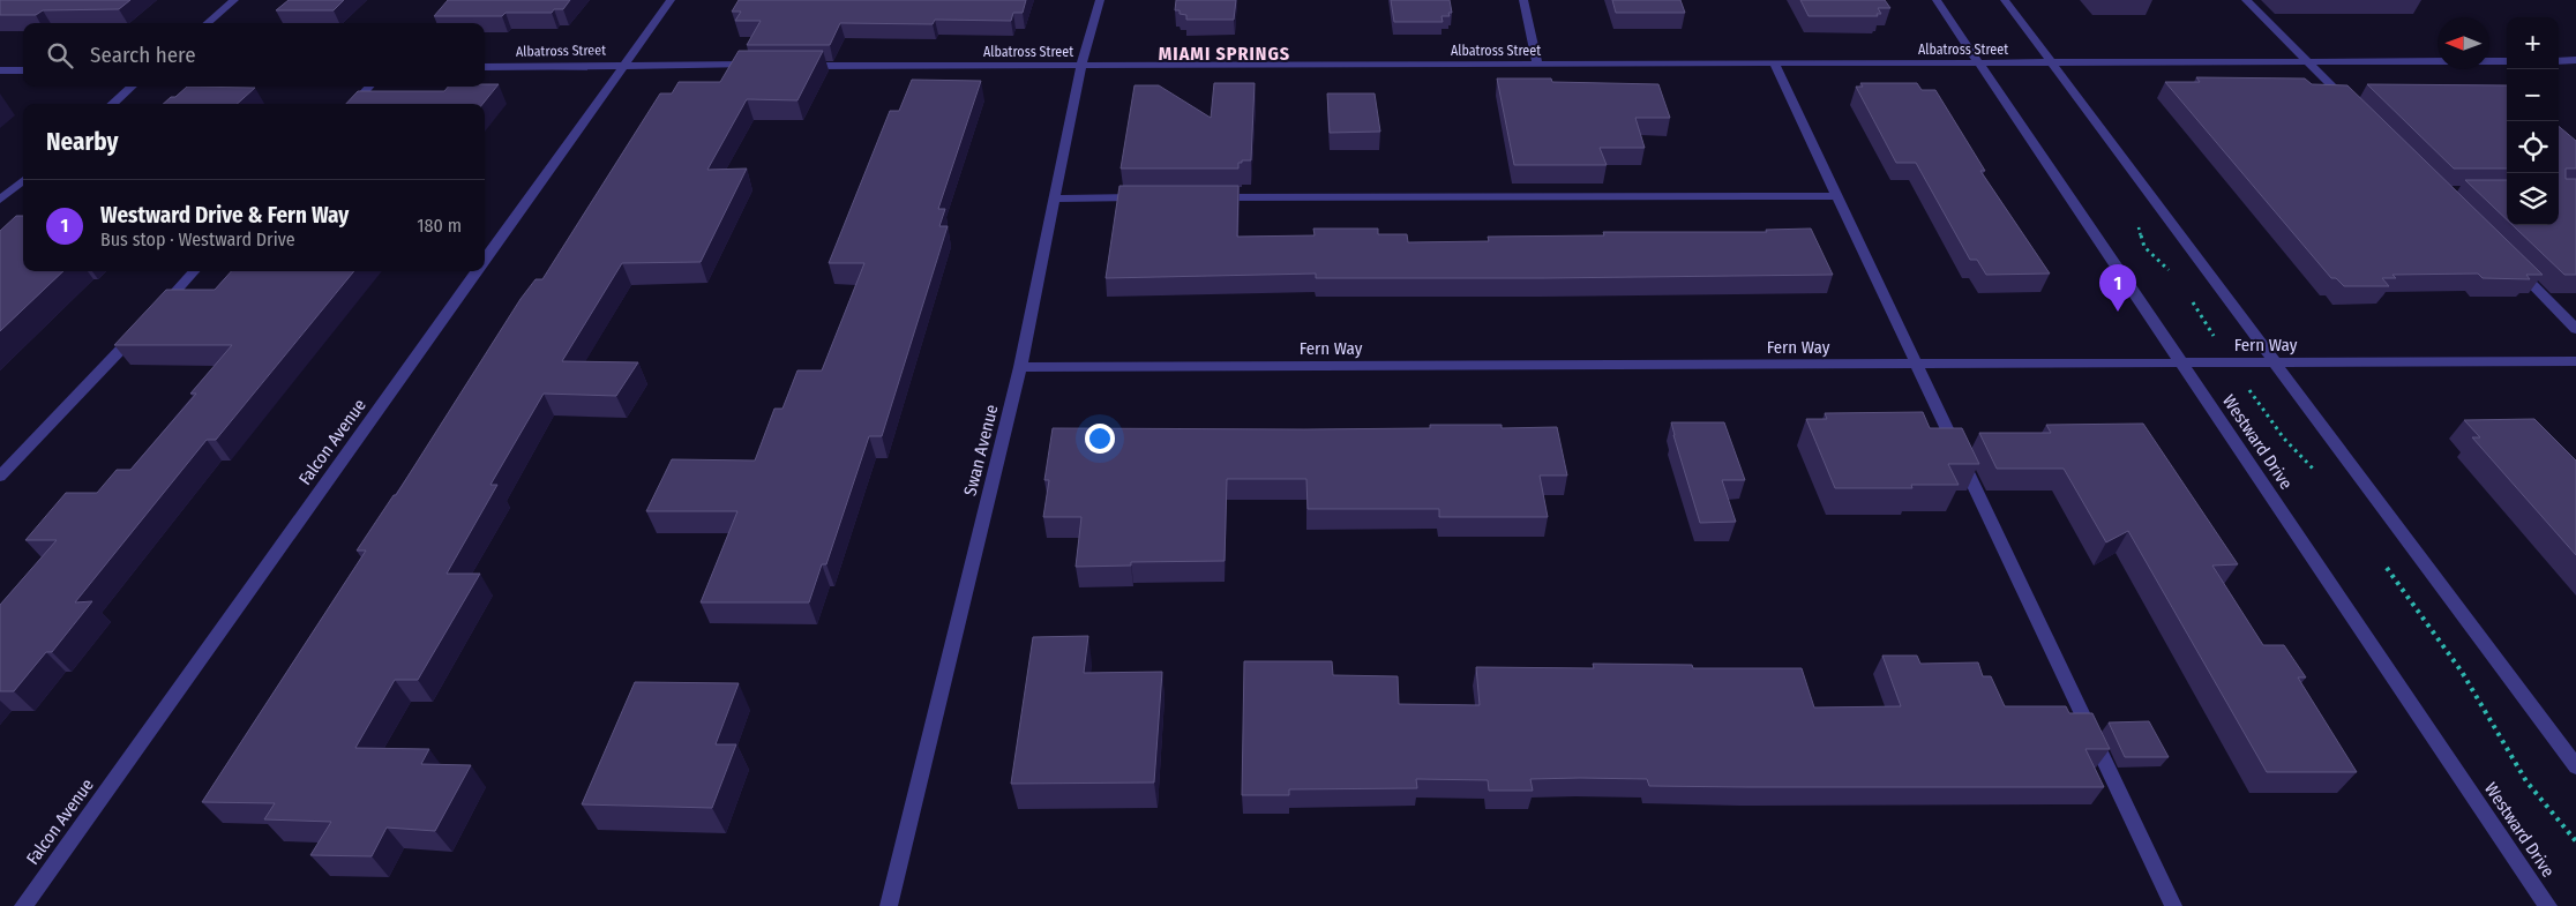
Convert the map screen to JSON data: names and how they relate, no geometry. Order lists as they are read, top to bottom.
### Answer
{
  "streets": {
    "street": [
      "Albatross Street",
      "Fern Way",
      "Falcon Avenue",
      "Westward Drive",
      "Swan Avenue"
    ]
  },
  "crossings": [
    ["Albatross Street", "Falcon Avenue"],
    ["Albatross Street", "Westward Drive"],
    ["Albatross Street", "Swan Avenue"],
    ["Fern Way", "Westward Drive"],
    ["Fern Way", "Swan Avenue"]
  ],
  "districts": ["MIAMI SPRINGS"],
  "north": "left",
  "page": {
    "map_buttons": ["+", "−"],
    "search": "Search here",
    "heading": "Nearby",
    "list": [
      {
        "mark": "1",
        "name": "Westward Drive & Fern Way",
        "note": "Bus stop · Westward Drive",
        "value": "180 m"
      }
    ],
    "pins": "1"
  }
}
